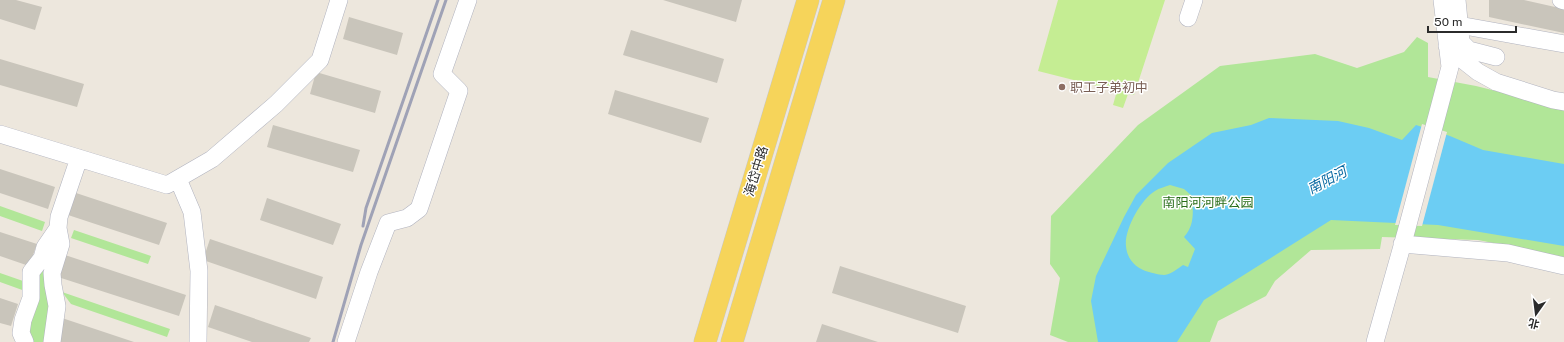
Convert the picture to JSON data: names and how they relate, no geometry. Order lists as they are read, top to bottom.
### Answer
{
  "streets": {
    "main road": ["海岱中路"]
  },
  "water": ["南阳河"],
  "parks": ["南阳河河畔公园"],
  "places": ["职工子弟初中"],
  "scale_bar": "50 m",
  "north": "bottom"
}
